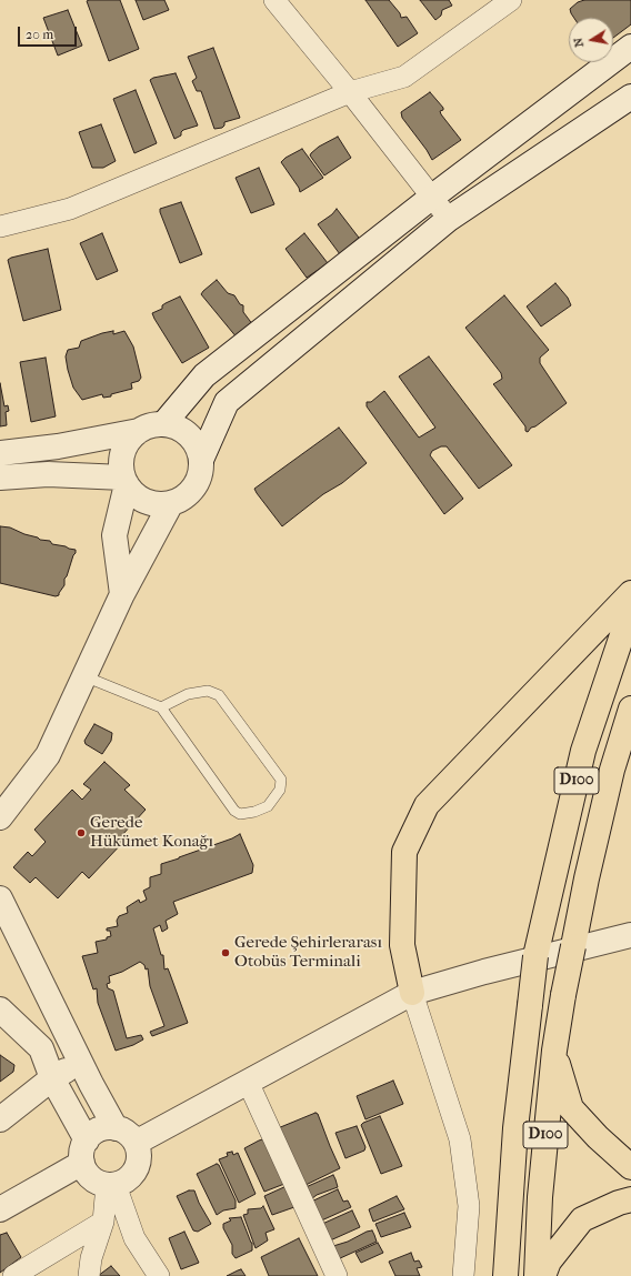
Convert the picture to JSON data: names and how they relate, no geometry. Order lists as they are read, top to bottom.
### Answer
{
  "streets": {
    "highway": ["D100"]
  },
  "places": ["Gerede Hükümet Konağı", "Gerede Şehirlerarası Otobüs Terminali"],
  "scale_bar": "20 m",
  "north": "left"
}
